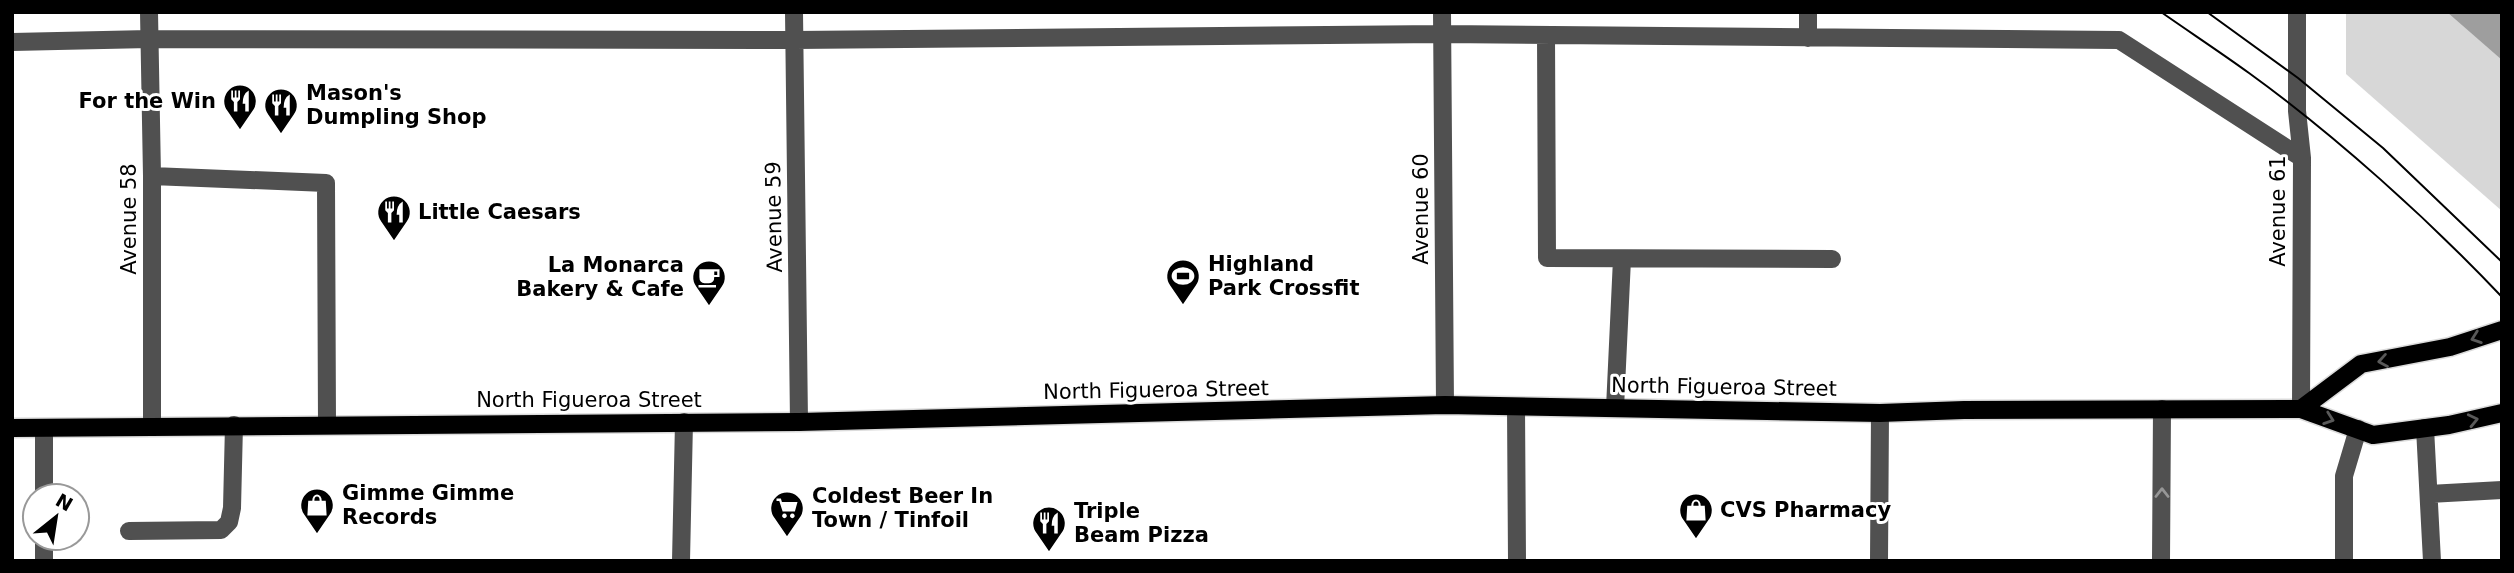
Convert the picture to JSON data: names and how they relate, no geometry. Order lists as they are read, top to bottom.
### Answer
{
  "streets": {
    "main road": ["North Figueroa Street"],
    "street": [
      "Avenue 60",
      "Avenue 61",
      "Avenue 59",
      "Avenue 58"
    ]
  },
  "crossings": [
    ["Avenue 60", "North Figueroa Street"],
    ["Avenue 61", "North Figueroa Street"],
    ["Avenue 59", "North Figueroa Street"],
    ["Avenue 58", "North Figueroa Street"]
  ],
  "places": {
    "restaurant": [
      "For the Win",
      "Mason's Dumpling Shop",
      "Little Caesars",
      "Triple Beam Pizza"
    ],
    "sports": ["Highland Park Crossfit"],
    "cafe": ["La Monarca Bakery & Cafe"],
    "shop": ["Gimme Gimme Records", "CVS Pharmacy"],
    "supermarket": ["Coldest Beer In Town / Tinfoil"]
  },
  "north": "top right"
}
